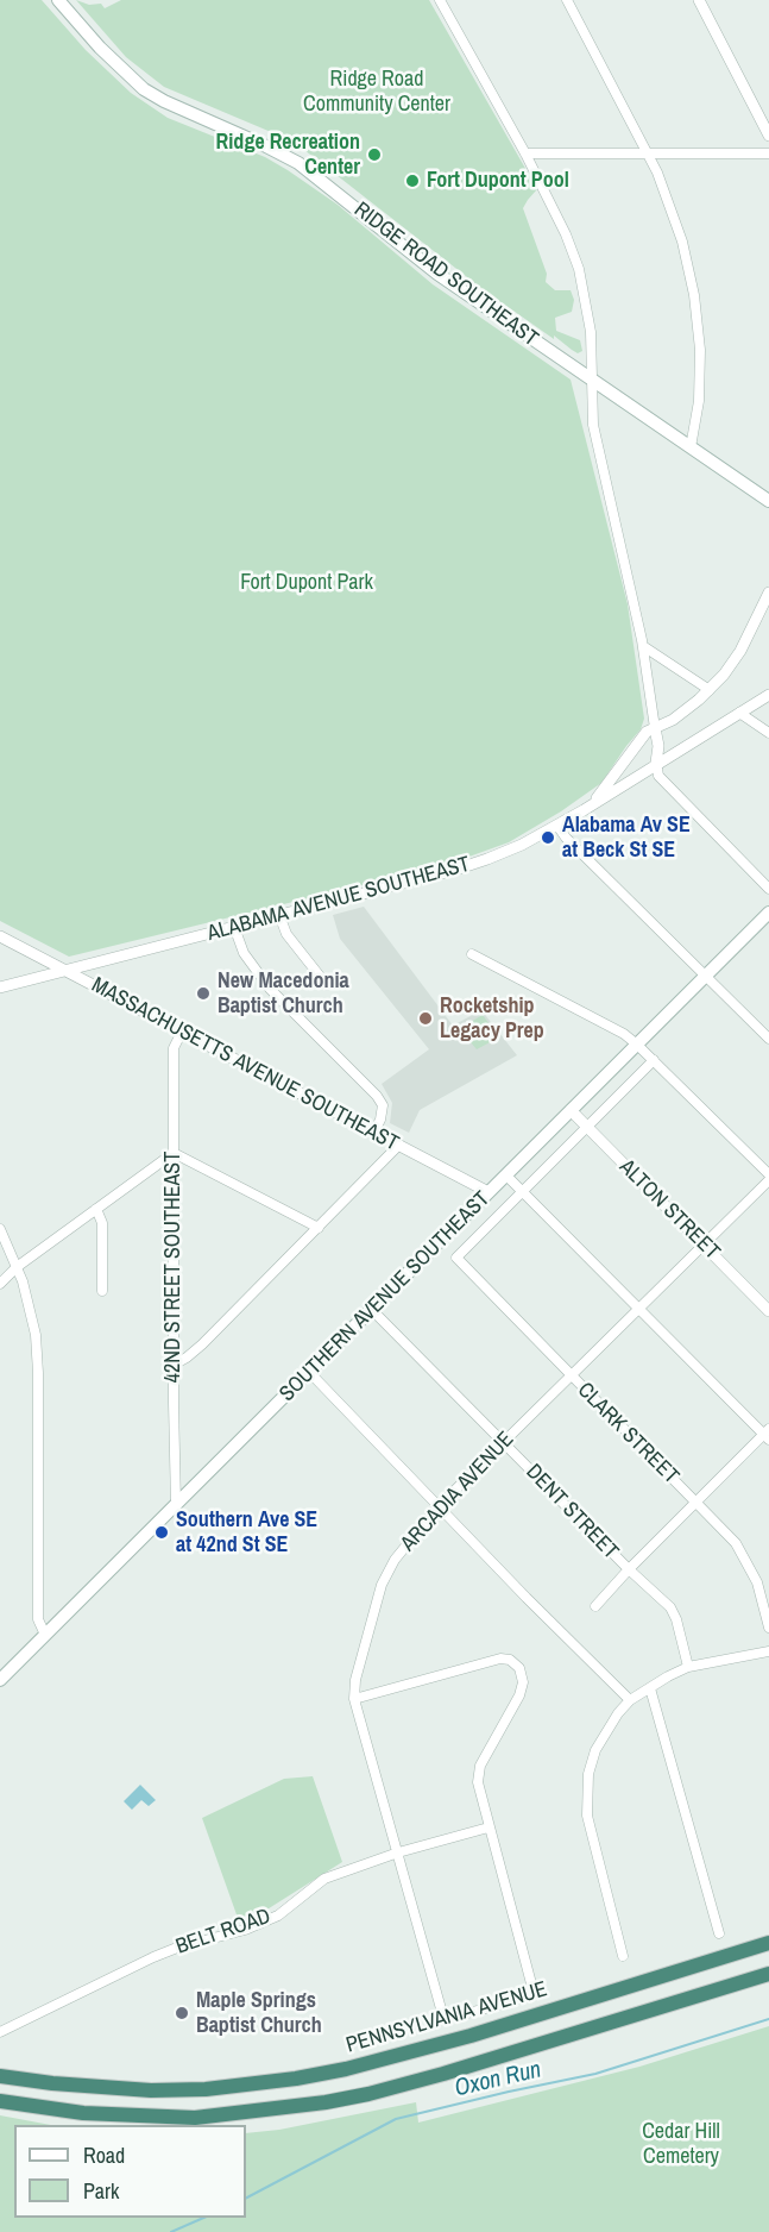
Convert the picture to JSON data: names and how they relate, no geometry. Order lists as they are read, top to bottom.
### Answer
{
  "streets": {
    "highway": ["PENNSYLVANIA AVENUE"],
    "main road": ["RIDGE ROAD SOUTHEAST", "SOUTHERN AVENUE SOUTHEAST"],
    "street": [
      "ALABAMA AVENUE SOUTHEAST",
      "MASSACHUSETTS AVENUE SOUTHEAST",
      "ALTON STREET",
      "42ND STREET SOUTHEAST",
      "CLARK STREET",
      "ARCADIA AVENUE",
      "DENT STREET",
      "BELT ROAD"
    ]
  },
  "crossings": [
    ["ALABAMA AVENUE SOUTHEAST", "MASSACHUSETTS AVENUE SOUTHEAST"],
    ["MASSACHUSETTS AVENUE SOUTHEAST", "42ND STREET SOUTHEAST"],
    ["MASSACHUSETTS AVENUE SOUTHEAST", "SOUTHERN AVENUE SOUTHEAST"],
    ["ALTON STREET", "SOUTHERN AVENUE SOUTHEAST"],
    ["ALTON STREET", "ARCADIA AVENUE"],
    ["42ND STREET SOUTHEAST", "SOUTHERN AVENUE SOUTHEAST"],
    ["SOUTHERN AVENUE SOUTHEAST", "DENT STREET"],
    ["CLARK STREET", "ARCADIA AVENUE"],
    ["ARCADIA AVENUE", "DENT STREET"],
    ["ARCADIA AVENUE", "BELT ROAD"]
  ],
  "water": ["Oxon Run"],
  "parks": ["Ridge Road Community Center", "Fort Dupont Park", "Cedar Hill Cemetery"],
  "places": [
    "Ridge Recreation Center",
    "Fort Dupont Pool",
    "Alabama Av SE at Beck St SE",
    "New Macedonia Baptist Church",
    "Rocketship Legacy Prep",
    "Southern Ave SE at 42nd St SE",
    "Maple Springs Baptist Church"
  ],
  "legend": ["Road", "Park"]
}
